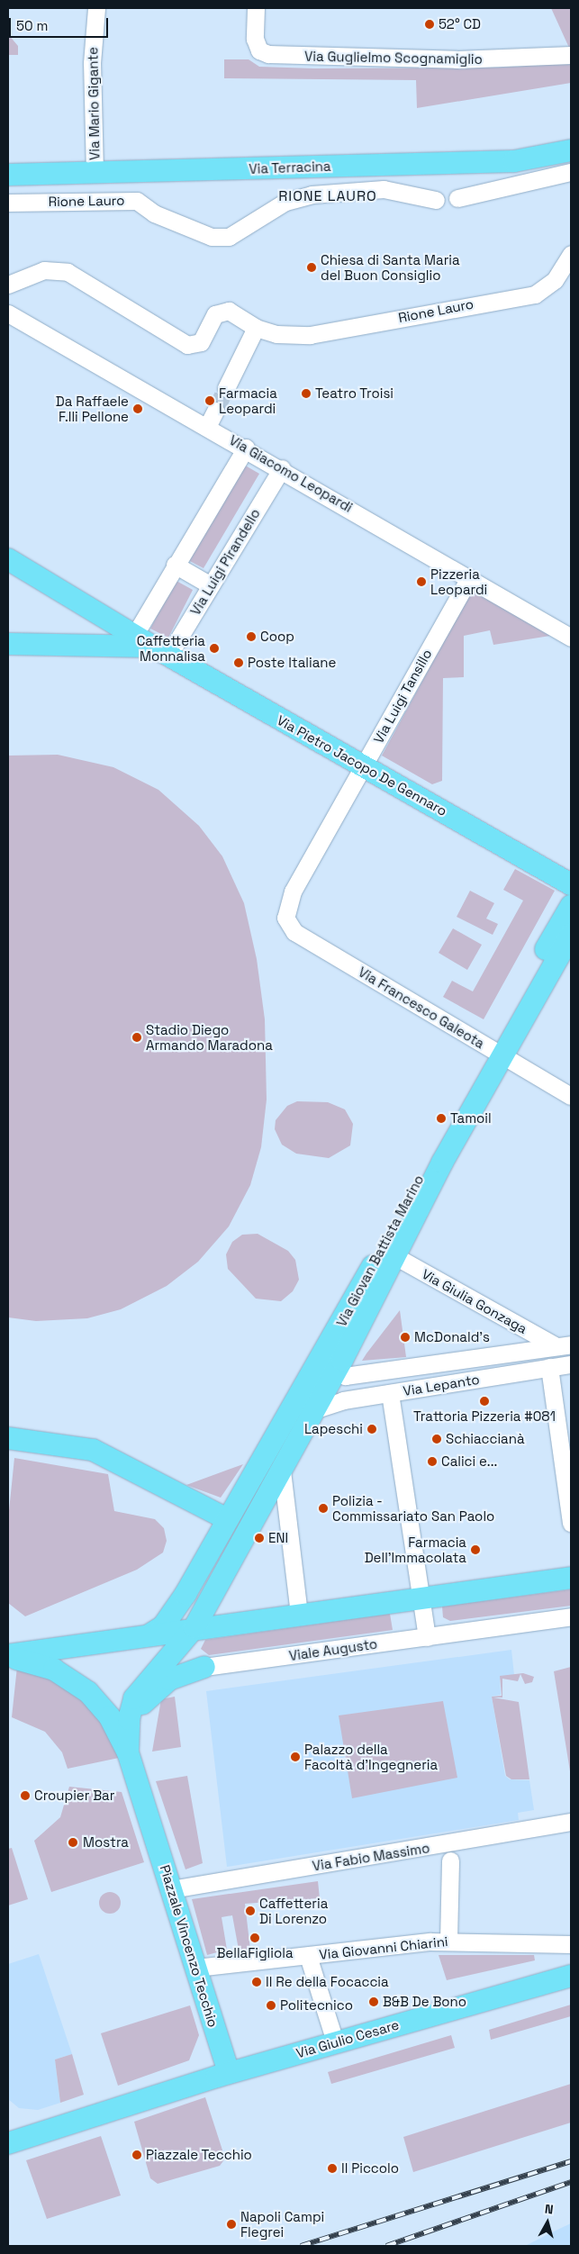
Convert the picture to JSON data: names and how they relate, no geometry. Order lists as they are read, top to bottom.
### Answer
{
  "streets": {
    "main road": [
      "Via Terracina",
      "Via Pietro Jacopo De Gennaro",
      "Via Giovan Battista Marino",
      "Viale Augusto",
      "Piazzale Vincenzo Tecchio",
      "Via Giulio Cesare"
    ],
    "street": [
      "Via Guglielmo Scognamiglio",
      "Via Mario Gigante",
      "Rione Lauro",
      "Via Giacomo Leopardi",
      "Via Luigi Pirandello",
      "Via Luigi Tansillo",
      "Via Francesco Galeota",
      "Via Giulia Gonzaga",
      "Via Lepanto",
      "Via Fabio Massimo",
      "Via Giovanni Chiarini"
    ]
  },
  "crossings": [
    ["Via Mario Gigante", "Via Terracina"],
    ["Via Giacomo Leopardi", "Via Luigi Pirandello"],
    ["Via Giacomo Leopardi", "Via Luigi Tansillo"],
    ["Via Luigi Pirandello", "Via Pietro Jacopo De Gennaro"],
    ["Via Luigi Tansillo", "Via Pietro Jacopo De Gennaro"],
    ["Via Luigi Tansillo", "Via Francesco Galeota"],
    ["Via Francesco Galeota", "Via Giovan Battista Marino"],
    ["Via Giovan Battista Marino", "Via Giulia Gonzaga"],
    ["Via Giovan Battista Marino", "Via Lepanto"],
    ["Via Giulia Gonzaga", "Via Lepanto"],
    ["Viale Augusto", "Piazzale Vincenzo Tecchio"],
    ["Via Fabio Massimo", "Piazzale Vincenzo Tecchio"],
    ["Piazzale Vincenzo Tecchio", "Via Giovanni Chiarini"],
    ["Piazzale Vincenzo Tecchio", "Via Giulio Cesare"]
  ],
  "districts": ["RIONE LAURO"],
  "places": [
    "52° CD",
    "Chiesa di Santa Maria del Buon Consiglio",
    "Teatro Troisi",
    "Farmacia Leopardi",
    "Da Raffaele F.lli Pellone",
    "Pizzeria Leopardi",
    "Coop",
    "Caffetteria Monnalisa",
    "Poste Italiane",
    "Stadio Diego Armando Maradona",
    "Tamoil",
    "McDonald's",
    "Trattoria Pizzeria #081",
    "Lapeschi",
    "Schiaccianà",
    "Calici e...",
    "Polizia - Commissariato San Paolo",
    "ENI",
    "Farmacia Dell'Immacolata",
    "Palazzo della Facoltà d'Ingegneria",
    "Croupier Bar",
    "Mostra",
    "Caffetteria Di Lorenzo",
    "BellaFigliola",
    "Il Re della Focaccia",
    "B&B De Bono",
    "Politecnico",
    "Piazzale Tecchio",
    "Il Piccolo",
    "Napoli Campi Flegrei"
  ],
  "scale_bar": "50 m",
  "north": "top"
}
